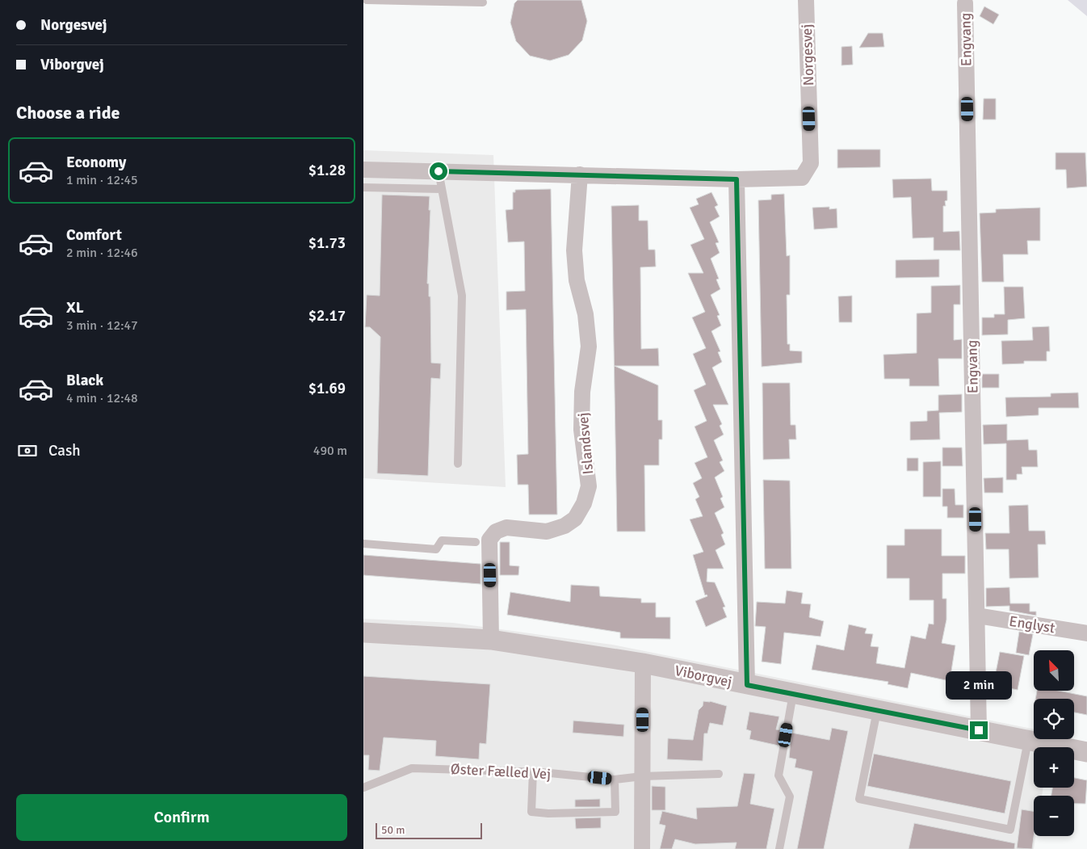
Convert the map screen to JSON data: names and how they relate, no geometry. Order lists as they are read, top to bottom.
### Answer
{
  "streets": {
    "street": [
      "Engvang",
      "Norgesvej",
      "Islandsvej",
      "Englyst",
      "Viborgvej"
    ],
    "lane": ["Øster Fælled Vej"]
  },
  "crossings": [
    ["Engvang", "Englyst"],
    ["Engvang", "Viborgvej"],
    ["Norgesvej", "Islandsvej"],
    ["Islandsvej", "Viborgvej"]
  ],
  "scale_bar": "50 m",
  "north": "top left",
  "page": {
    "banner": ["Norgesvej", "Viborgvej"],
    "heading": "Choose a ride",
    "list": [
      {
        "name": "Economy",
        "note": "1 min · 12:45",
        "value": "$1.28"
      },
      {
        "name": "Comfort",
        "note": "2 min · 12:46",
        "value": "$1.73"
      },
      {
        "name": "XL",
        "note": "3 min · 12:47",
        "value": "$2.17"
      },
      {
        "name": "Black",
        "note": "4 min · 12:48",
        "value": "$1.69"
      }
    ],
    "pay": ["Cash", "490 m"],
    "map_buttons": ["+", "−"],
    "bubble": "2 min",
    "buttons": "Confirm",
    "scale": "50 m"
  }
}
